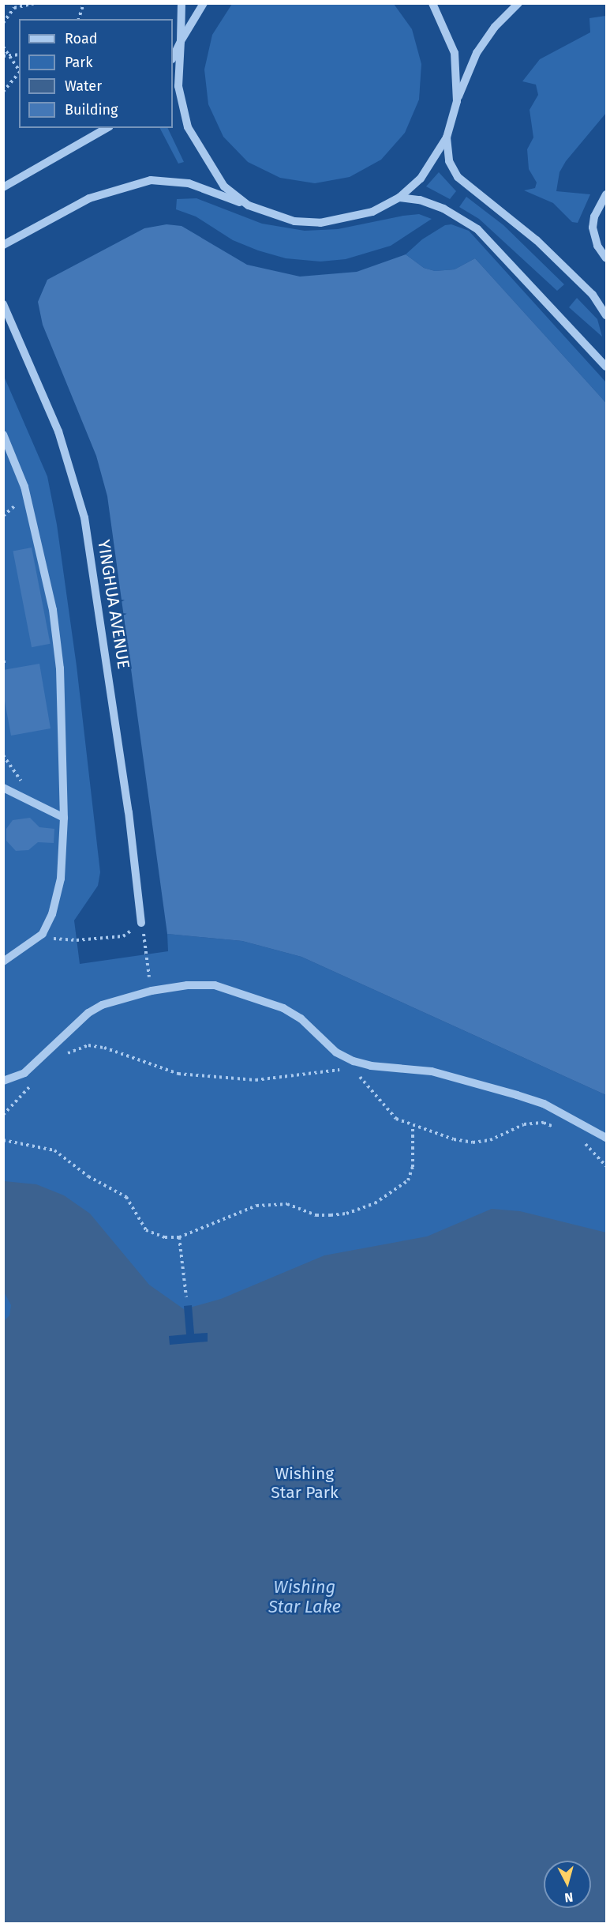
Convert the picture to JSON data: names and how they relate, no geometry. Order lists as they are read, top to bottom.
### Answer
{
  "streets": {
    "street": ["YINGHUA AVENUE"]
  },
  "water": ["Wishing Star Lake"],
  "parks": ["Wishing Star Park"],
  "legend": [
    "Road",
    "Park",
    "Water",
    "Building"
  ],
  "north": "bottom"
}
